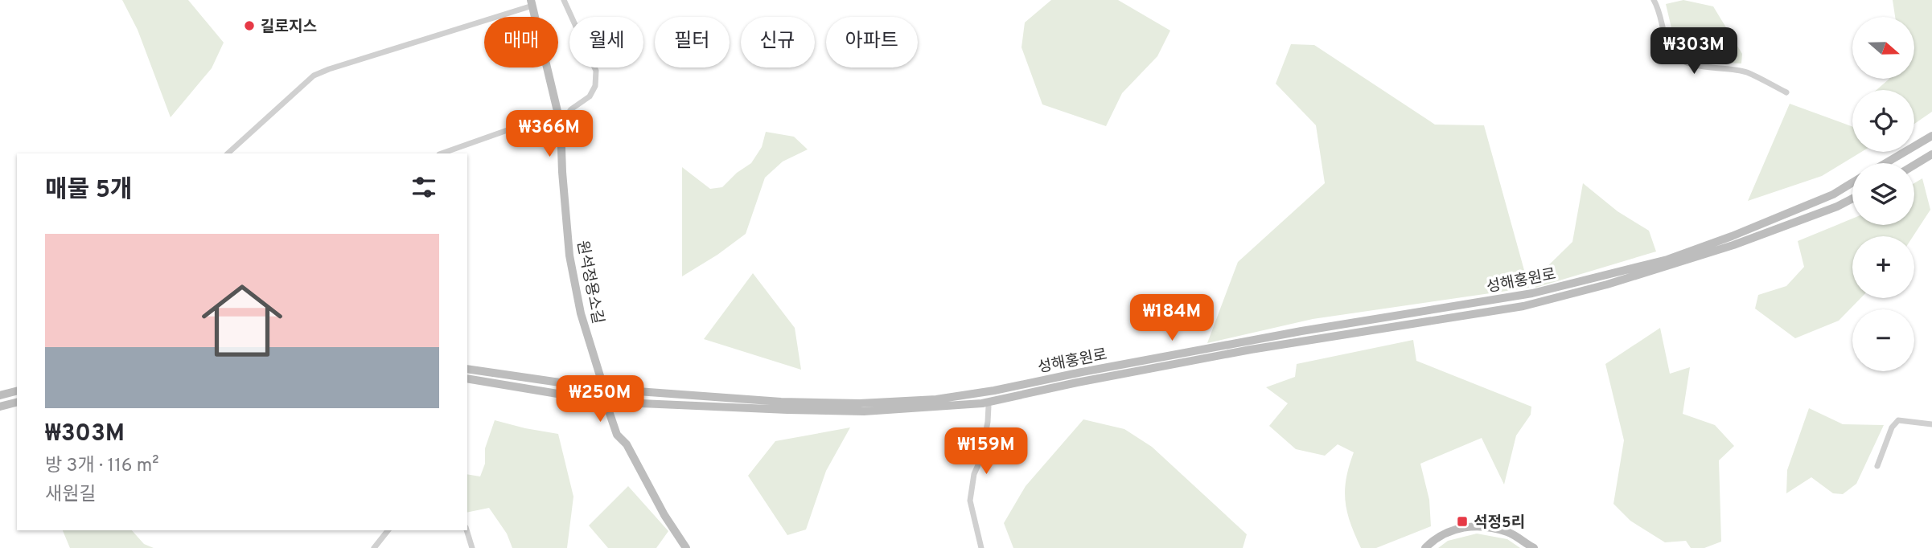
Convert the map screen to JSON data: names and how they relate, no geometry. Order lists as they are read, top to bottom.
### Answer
{
  "streets": {
    "main road": ["성해홍원로", "원석정용소길"]
  },
  "crossings": [
    ["성해홍원로", "원석정용소길"]
  ],
  "places": {
    "other": ["길로지스"],
    "transit": ["석정5리"]
  },
  "north": "right",
  "page": {
    "map_buttons": ["+", "−"],
    "chip": [
      "매매",
      "월세",
      "필터",
      "신규",
      "아파트"
    ],
    "price": [
      "₩303M",
      "₩366M",
      "₩184M",
      "₩250M",
      "₩159M"
    ],
    "heading": "매물 5개",
    "list": [
      {
        "name": "₩303M",
        "note": "방 3개 · 116 m² · 새원길"
      }
    ]
  }
}
